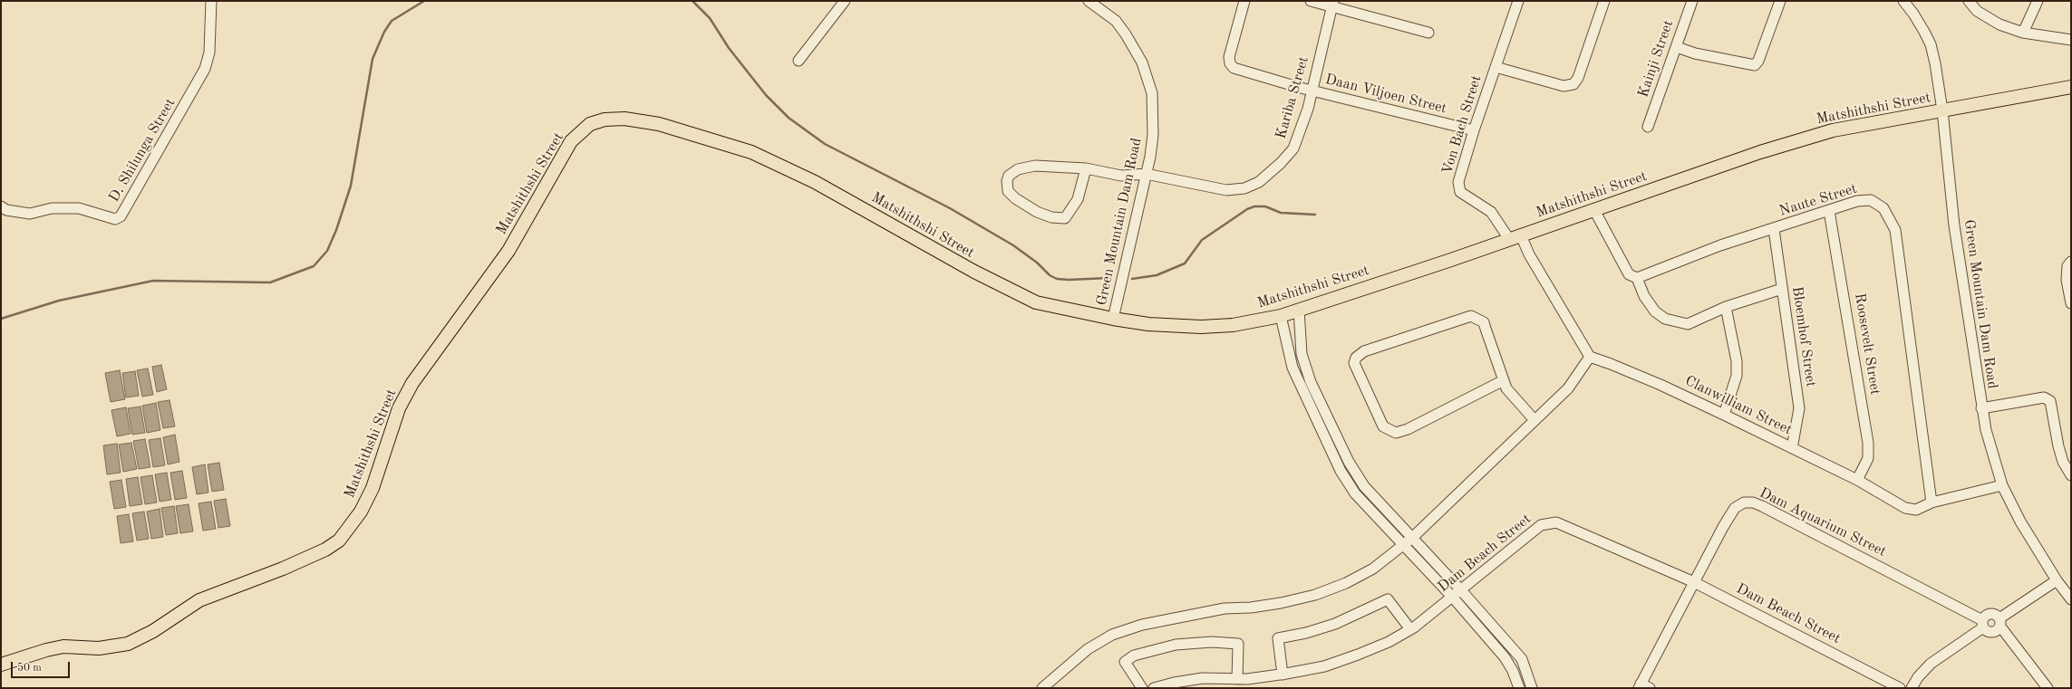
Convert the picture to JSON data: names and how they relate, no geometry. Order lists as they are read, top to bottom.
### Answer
{
  "streets": {
    "main road": ["Matshithshi Street"],
    "street": [
      "Kainji Street",
      "Daan Viljoen Street",
      "Kariba Street",
      "Von Bach Street",
      "D. Shilunga Street",
      "Naute Street",
      "Green Mountain Dam Road",
      "Bloemhof Street",
      "Roosevelt Street",
      "Clanwilliam Street",
      "Dam Aquarium Street",
      "Dam Beach Street"
    ]
  },
  "crossings": [
    ["Daan Viljoen Street", "Kariba Street"],
    ["Daan Viljoen Street", "Von Bach Street"],
    ["Kariba Street", "Green Mountain Dam Road"],
    ["Matshithshi Street", "Von Bach Street"],
    ["Matshithshi Street", "Green Mountain Dam Road"],
    ["Naute Street", "Bloemhof Street"],
    ["Naute Street", "Roosevelt Street"],
    ["Naute Street", "Clanwilliam Street"],
    ["Green Mountain Dam Road", "Clanwilliam Street"],
    ["Bloemhof Street", "Clanwilliam Street"],
    ["Roosevelt Street", "Clanwilliam Street"],
    ["Dam Aquarium Street", "Dam Beach Street"]
  ],
  "scale_bar": "50 m"
}
